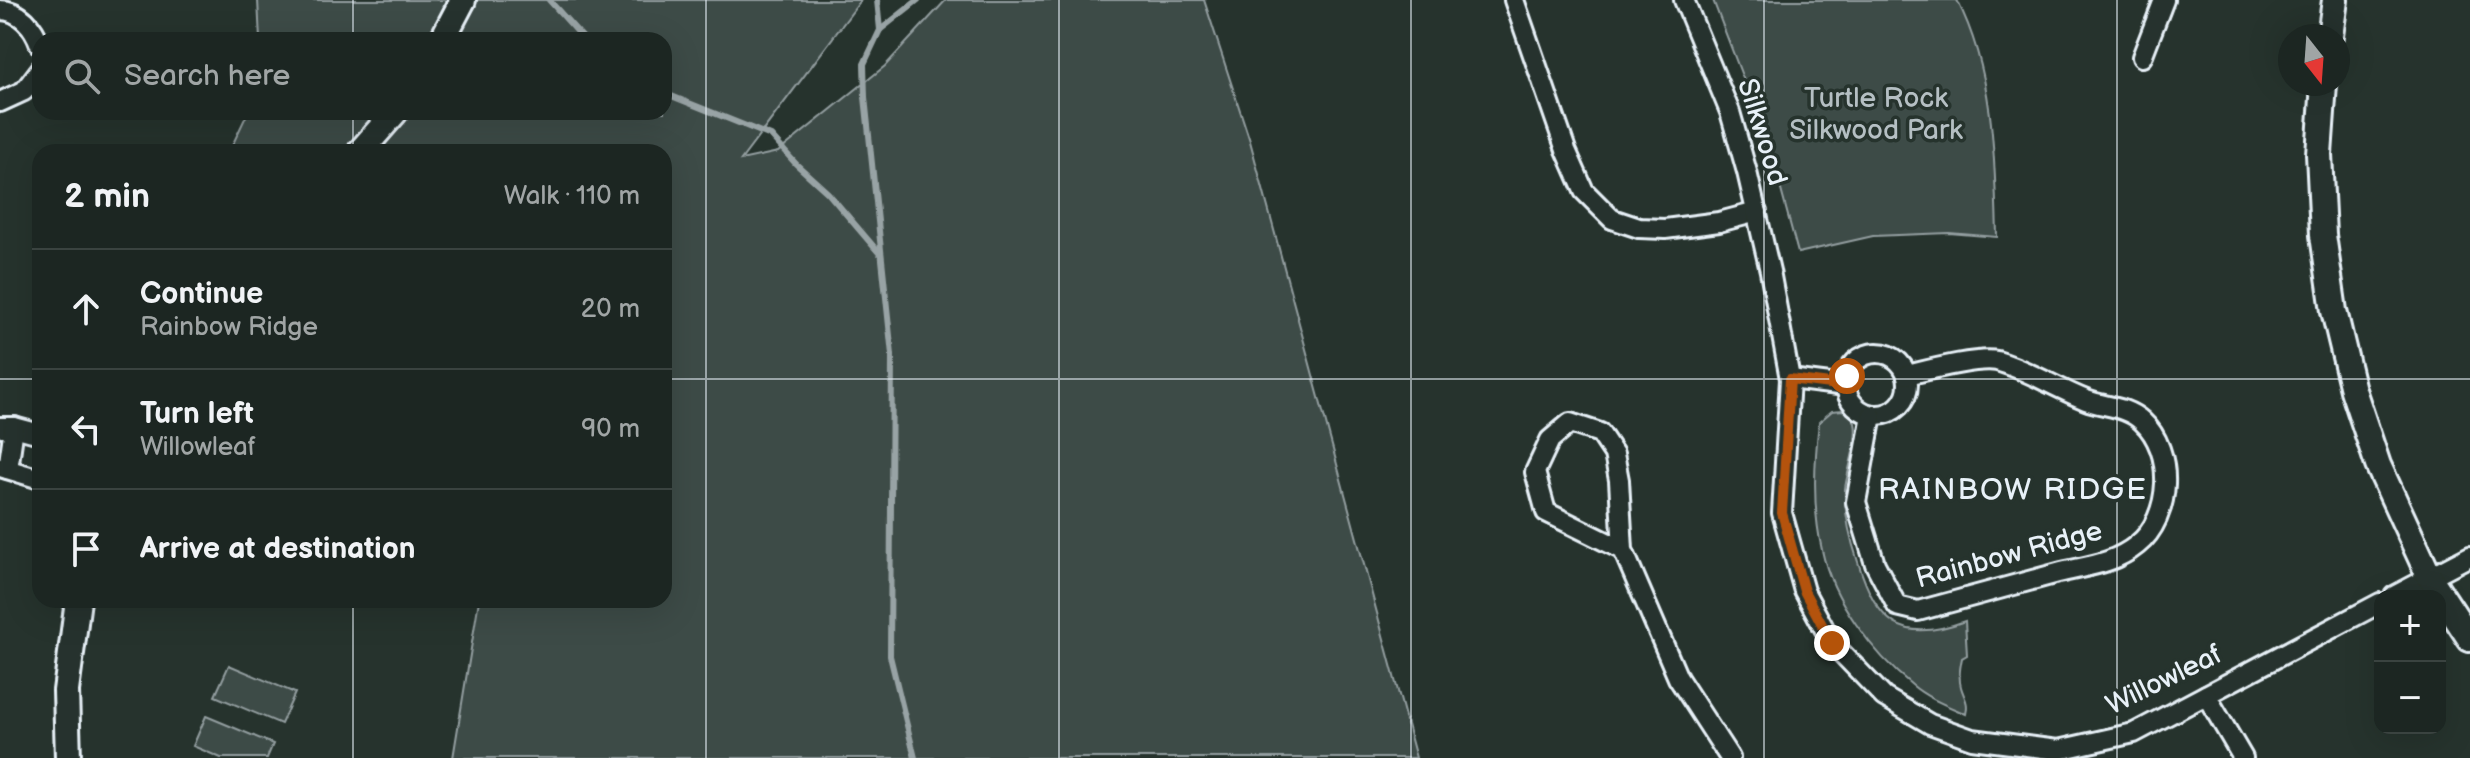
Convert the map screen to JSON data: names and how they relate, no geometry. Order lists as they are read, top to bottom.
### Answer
{
  "streets": {
    "street": ["Silkwood", "Rainbow Ridge", "Willowleaf"]
  },
  "crossings": [
    ["Silkwood", "Willowleaf"]
  ],
  "districts": ["RAINBOW RIDGE"],
  "parks": ["Turtle Rock Silkwood Park"],
  "north": "bottom",
  "page": {
    "search": "Search here",
    "heading": ["2 min", "Walk · 110 m"],
    "list": [
      ["Continue", "Rainbow Ridge", "20 m"],
      ["Turn left", "Willowleaf", "90 m"],
      "Arrive at destination"
    ],
    "map_buttons": ["+", "−"]
  }
}
